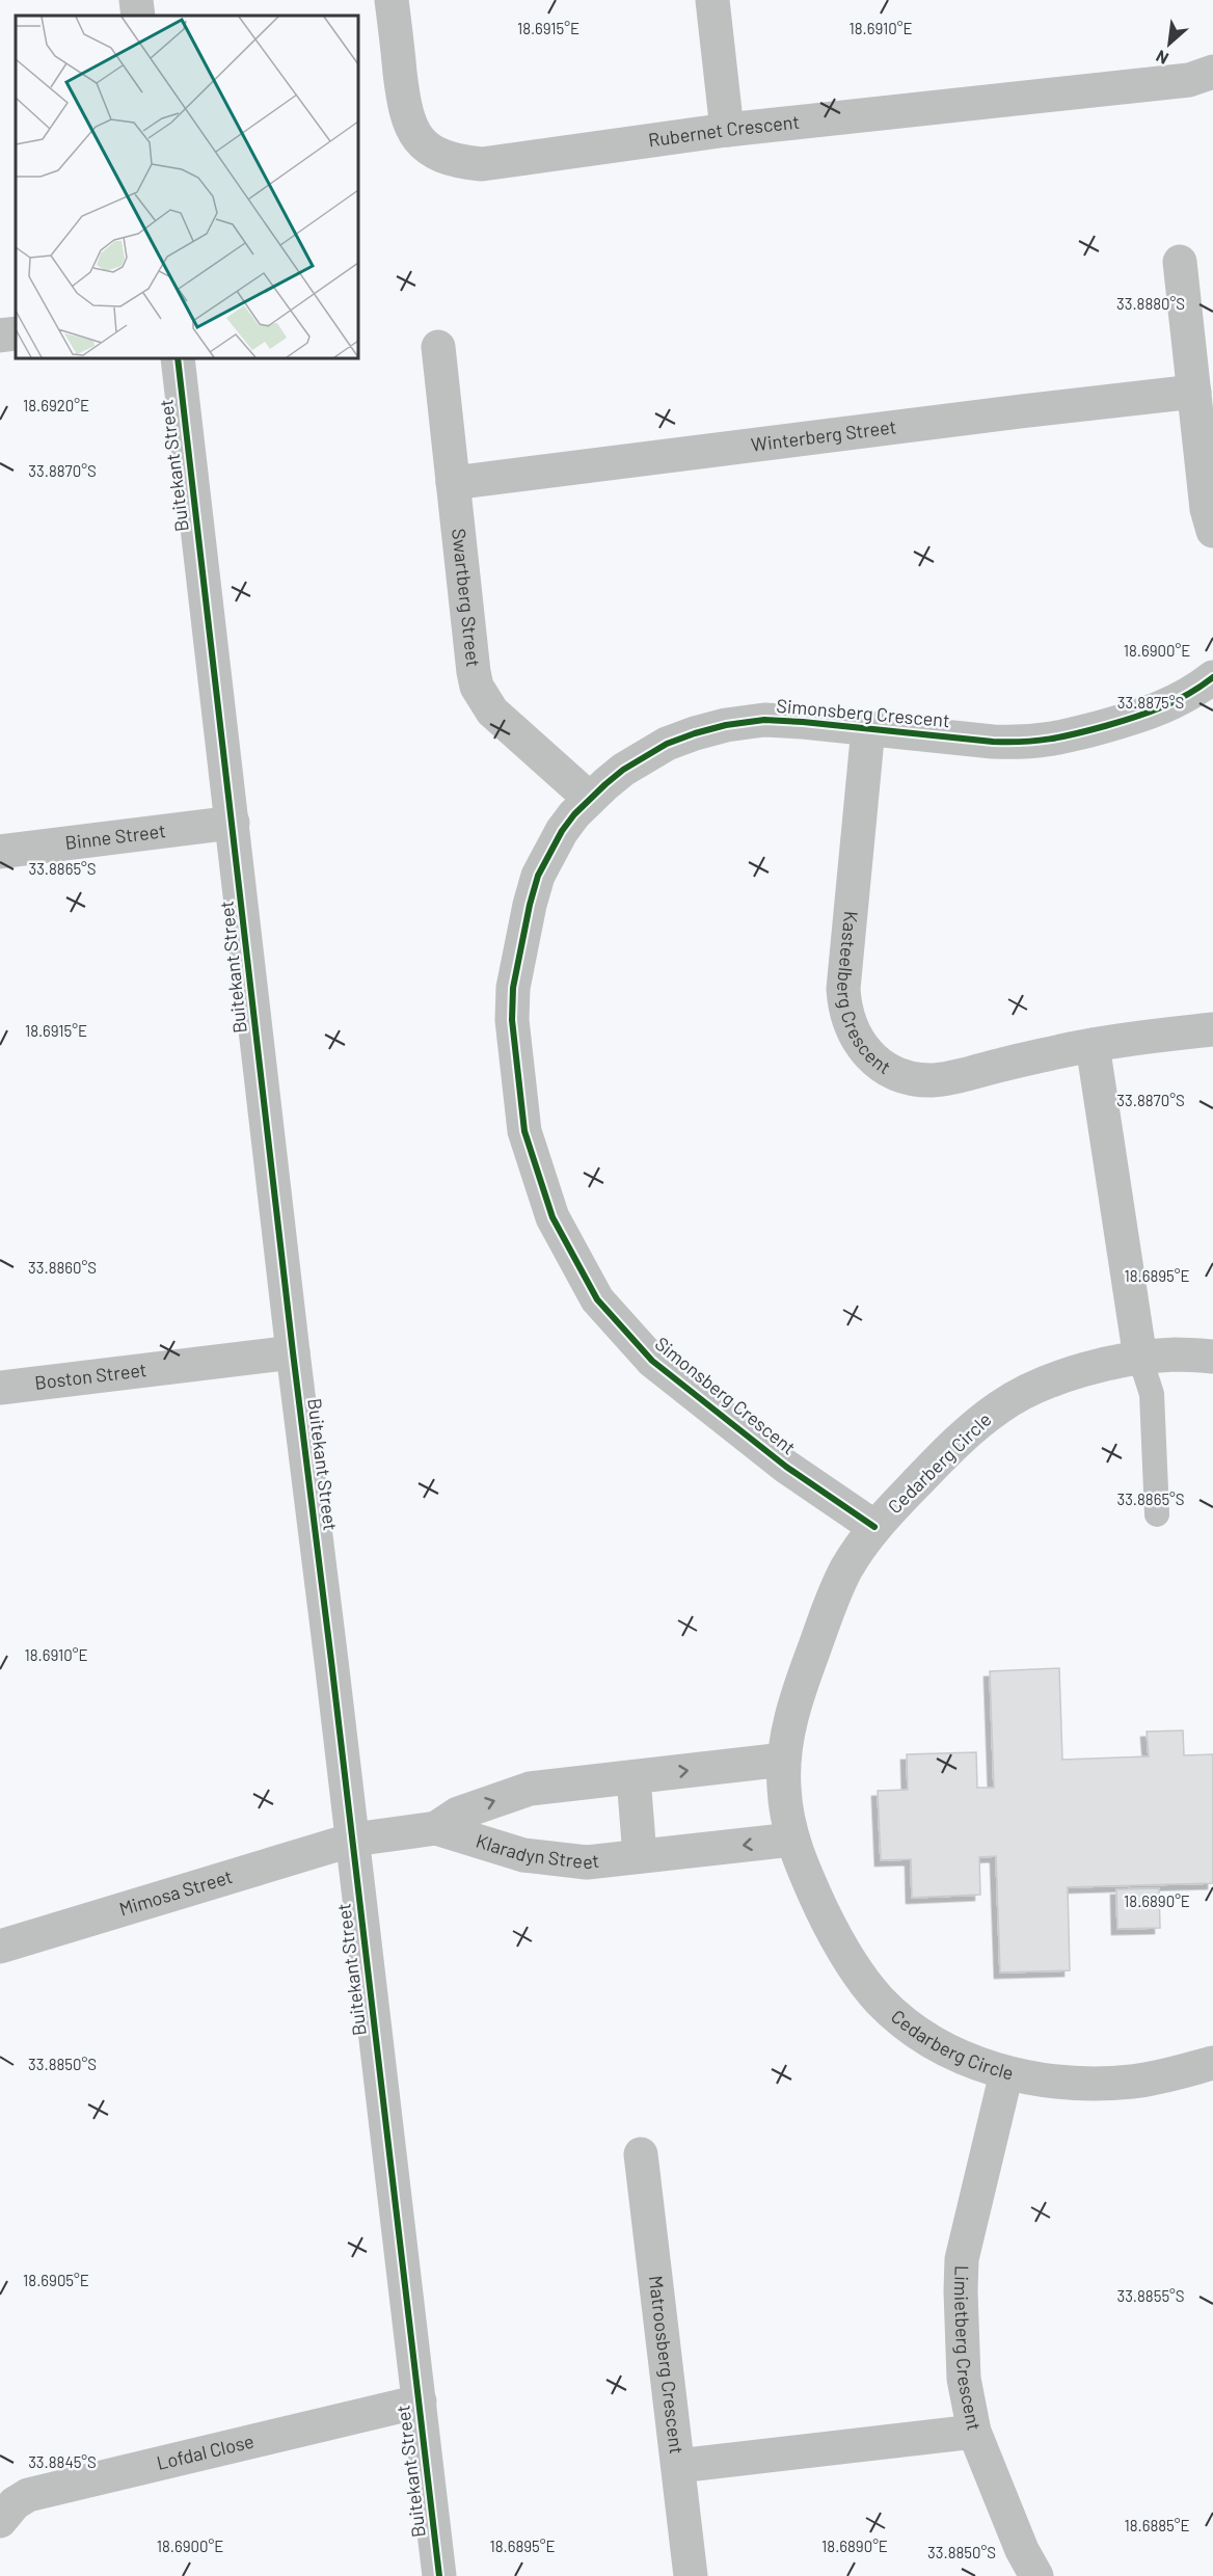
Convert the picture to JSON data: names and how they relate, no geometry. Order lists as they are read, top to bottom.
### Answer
{
  "streets": {
    "street": [
      "Rubernet Crescent",
      "Winterberg Street",
      "Buitekant Street",
      "Swartberg Street",
      "Simonsberg Crescent",
      "Binne Street",
      "Kasteelberg Crescent",
      "Boston Street",
      "Cedarberg Circle",
      "Klaradyn Street",
      "Mimosa Street",
      "Limietberg Crescent",
      "Matroosberg Crescent",
      "Lofdal Close"
    ]
  },
  "crossings": [
    ["Winterberg Street", "Swartberg Street"],
    ["Buitekant Street", "Binne Street"],
    ["Buitekant Street", "Boston Street"],
    ["Buitekant Street", "Klaradyn Street"],
    ["Buitekant Street", "Mimosa Street"],
    ["Buitekant Street", "Lofdal Close"],
    ["Swartberg Street", "Simonsberg Crescent"],
    ["Simonsberg Crescent", "Kasteelberg Crescent"],
    ["Simonsberg Crescent", "Cedarberg Circle"],
    ["Cedarberg Circle", "Limietberg Crescent"],
    ["Klaradyn Street", "Mimosa Street"]
  ],
  "north": "bottom left",
  "coordinates": [
    "18.6915°E",
    "18.6910°E",
    "33.8880°S",
    "18.6920°E",
    "33.8870°S",
    "18.6900°E",
    "33.8875°S",
    "33.8865°S",
    "33.8860°S",
    "18.6895°E",
    "18.6890°E",
    "33.8850°S",
    "18.6905°E",
    "33.8855°S",
    "33.8845°S",
    "18.6885°E"
  ]
}
